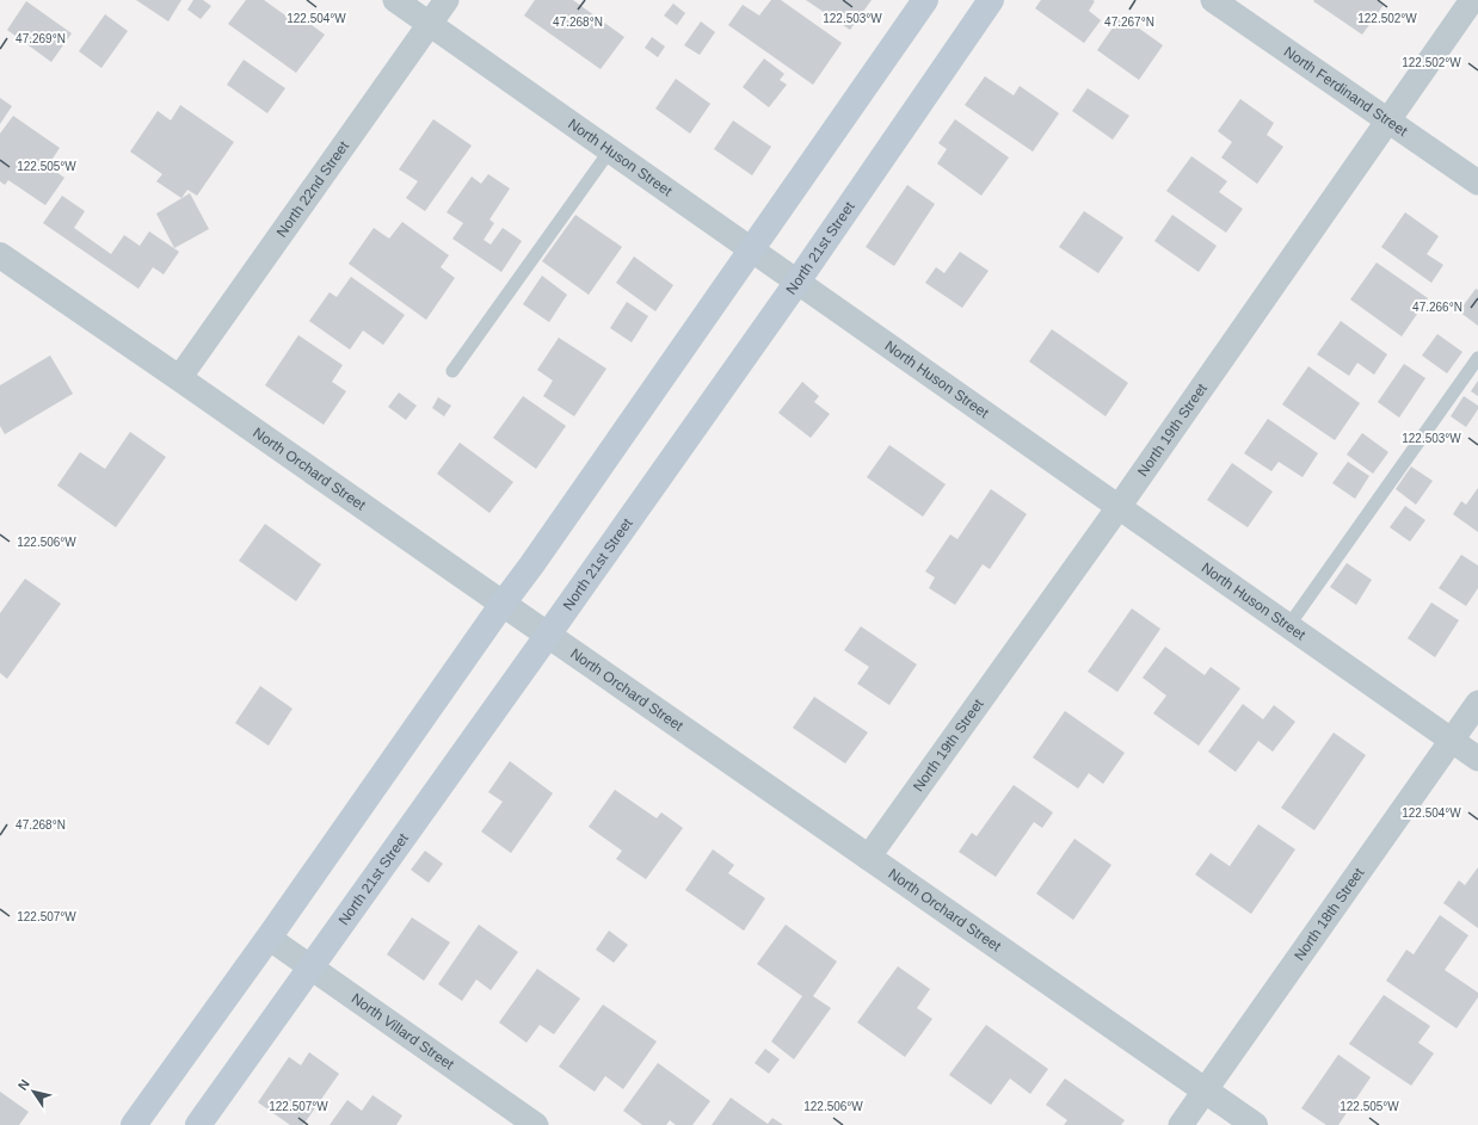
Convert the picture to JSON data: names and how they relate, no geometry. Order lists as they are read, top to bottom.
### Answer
{
  "streets": {
    "main road": ["North 21st Street"],
    "street": [
      "North Ferdinand Street",
      "North Huson Street",
      "North 22nd Street",
      "North 19th Street",
      "North Orchard Street",
      "North 18th Street",
      "North Villard Street"
    ]
  },
  "crossings": [
    ["North Ferdinand Street", "North 19th Street"],
    ["North Huson Street", "North 22nd Street"],
    ["North Huson Street", "North 21st Street"],
    ["North Huson Street", "North 19th Street"],
    ["North Huson Street", "North 18th Street"],
    ["North 22nd Street", "North Orchard Street"],
    ["North 21st Street", "North Orchard Street"],
    ["North 21st Street", "North Villard Street"],
    ["North 19th Street", "North Orchard Street"],
    ["North Orchard Street", "North 18th Street"]
  ],
  "north": "top left",
  "coordinates": [
    "122.504°W",
    "122.503°W",
    "122.502°W",
    "47.268°N",
    "47.267°N",
    "47.269°N",
    "122.505°W",
    "47.266°N",
    "122.506°W",
    "122.507°W"
  ]
}
